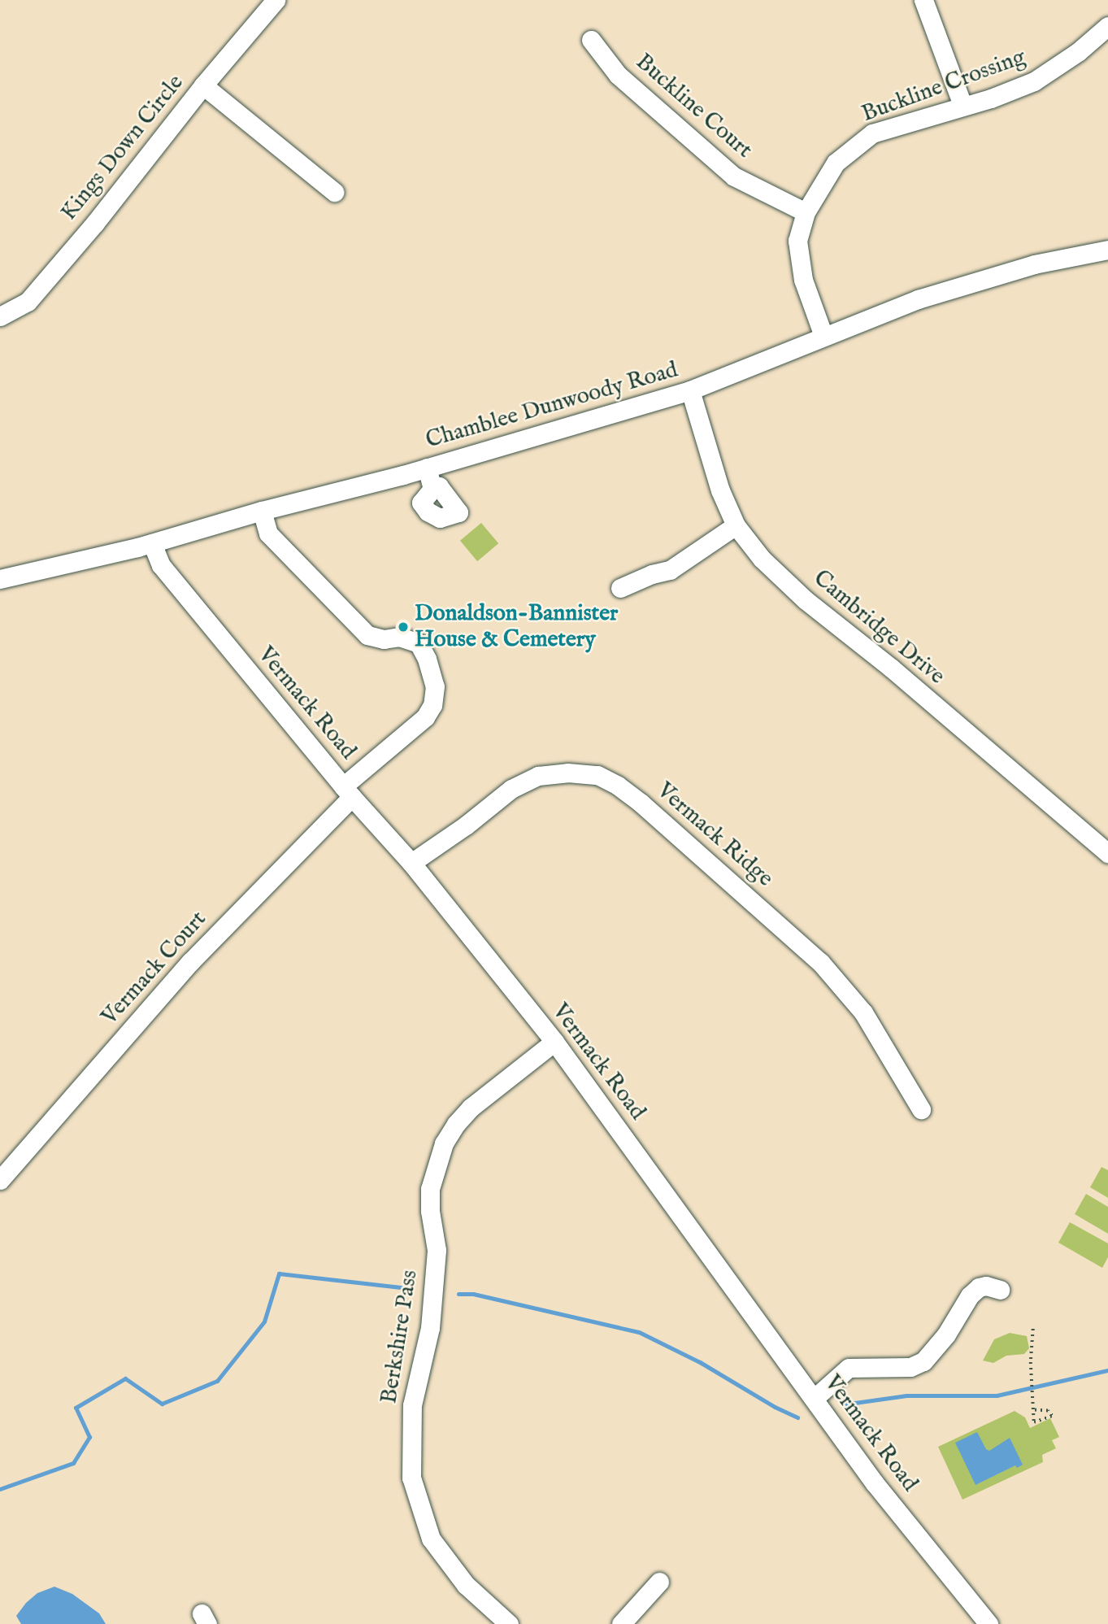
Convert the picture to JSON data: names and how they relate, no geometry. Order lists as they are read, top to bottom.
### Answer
{
  "streets": {
    "street": [
      "Buckline Crossing",
      "Buckline Court",
      "Kings Down Circle",
      "Chamblee Dunwoody Road",
      "Cambridge Drive",
      "Vermack Road",
      "Vermack Ridge",
      "Vermack Court",
      "Berkshire Pass"
    ]
  },
  "crossings": [
    ["Buckline Crossing", "Buckline Court"],
    ["Buckline Crossing", "Chamblee Dunwoody Road"],
    ["Chamblee Dunwoody Road", "Cambridge Drive"],
    ["Chamblee Dunwoody Road", "Vermack Road"],
    ["Chamblee Dunwoody Road", "Vermack Court"],
    ["Vermack Road", "Vermack Ridge"],
    ["Vermack Road", "Vermack Court"],
    ["Vermack Road", "Berkshire Pass"]
  ],
  "places": ["Donaldson-Bannister House & Cemetery"]
}
